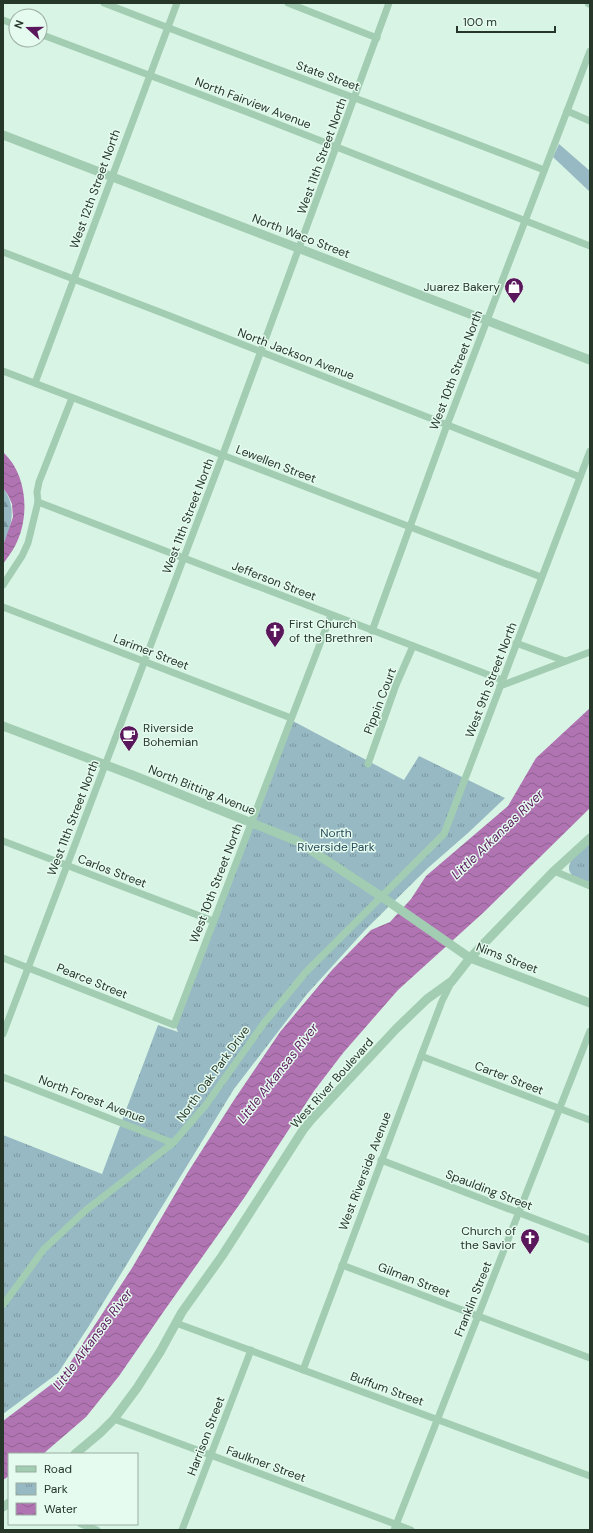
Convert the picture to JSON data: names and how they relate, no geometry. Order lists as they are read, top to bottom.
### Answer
{
  "streets": {
    "street": [
      "State Street",
      "North Fairview Avenue",
      "West 11th Street North",
      "West 12th Street North",
      "North Waco Street",
      "North Jackson Avenue",
      "West 10th Street North",
      "Lewellen Street",
      "Jefferson Street",
      "Larimer Street",
      "West 9th Street North",
      "Pippin Court",
      "North Bitting Avenue",
      "Carlos Street",
      "Nims Street",
      "Pearce Street",
      "North Oak Park Drive",
      "Carter Street",
      "West River Boulevard",
      "North Forest Avenue",
      "West Riverside Avenue",
      "Spaulding Street",
      "Gilman Street",
      "Franklin Street",
      "Buffum Street",
      "Harrison Street",
      "Faulkner Street"
    ]
  },
  "crossings": [
    ["State Street", "West 11th Street North"],
    ["State Street", "West 12th Street North"],
    ["State Street", "West 10th Street North"],
    ["North Fairview Avenue", "West 11th Street North"],
    ["North Fairview Avenue", "West 12th Street North"],
    ["North Fairview Avenue", "West 10th Street North"],
    ["West 11th Street North", "North Waco Street"],
    ["West 11th Street North", "North Jackson Avenue"],
    ["West 11th Street North", "Lewellen Street"],
    ["West 11th Street North", "Jefferson Street"],
    ["West 11th Street North", "Larimer Street"],
    ["West 11th Street North", "North Bitting Avenue"],
    ["West 11th Street North", "Carlos Street"],
    ["West 11th Street North", "Pearce Street"],
    ["West 12th Street North", "North Waco Street"],
    ["West 12th Street North", "North Jackson Avenue"],
    ["West 12th Street North", "Lewellen Street"],
    ["North Waco Street", "West 10th Street North"],
    ["North Jackson Avenue", "West 10th Street North"],
    ["North Jackson Avenue", "West 9th Street North"],
    ["West 10th Street North", "Lewellen Street"],
    ["West 10th Street North", "Jefferson Street"],
    ["West 10th Street North", "Larimer Street"],
    ["West 10th Street North", "North Bitting Avenue"],
    ["West 10th Street North", "Carlos Street"],
    ["West 10th Street North", "Pearce Street"],
    ["Lewellen Street", "West 9th Street North"],
    ["Jefferson Street", "West 9th Street North"],
    ["Jefferson Street", "Pippin Court"],
    ["West 9th Street North", "North Bitting Avenue"],
    ["West 9th Street North", "Nims Street"],
    ["West 9th Street North", "North Oak Park Drive"],
    ["North Bitting Avenue", "Nims Street"],
    ["North Bitting Avenue", "North Oak Park Drive"],
    ["Nims Street", "North Oak Park Drive"],
    ["Nims Street", "West River Boulevard"],
    ["North Oak Park Drive", "North Forest Avenue"],
    ["Carter Street", "West Riverside Avenue"],
    ["Carter Street", "Franklin Street"],
    ["West River Boulevard", "West Riverside Avenue"],
    ["West River Boulevard", "Buffum Street"],
    ["West River Boulevard", "Faulkner Street"],
    ["West Riverside Avenue", "Spaulding Street"],
    ["West Riverside Avenue", "Gilman Street"],
    ["West Riverside Avenue", "Buffum Street"],
    ["Spaulding Street", "Franklin Street"],
    ["Gilman Street", "Franklin Street"],
    ["Franklin Street", "Buffum Street"],
    ["Franklin Street", "Faulkner Street"],
    ["Buffum Street", "Harrison Street"],
    ["Harrison Street", "Faulkner Street"]
  ],
  "water": ["Little Arkansas River"],
  "parks": ["North Riverside Park"],
  "places": {
    "shop": ["Juarez Bakery"],
    "church": ["First Church of the Brethren", "Church of the Savior"],
    "cafe": ["Riverside Bohemian"]
  },
  "legend": ["Road", "Park", "Water"],
  "scale_bar": "100 m",
  "north": "left"
}
